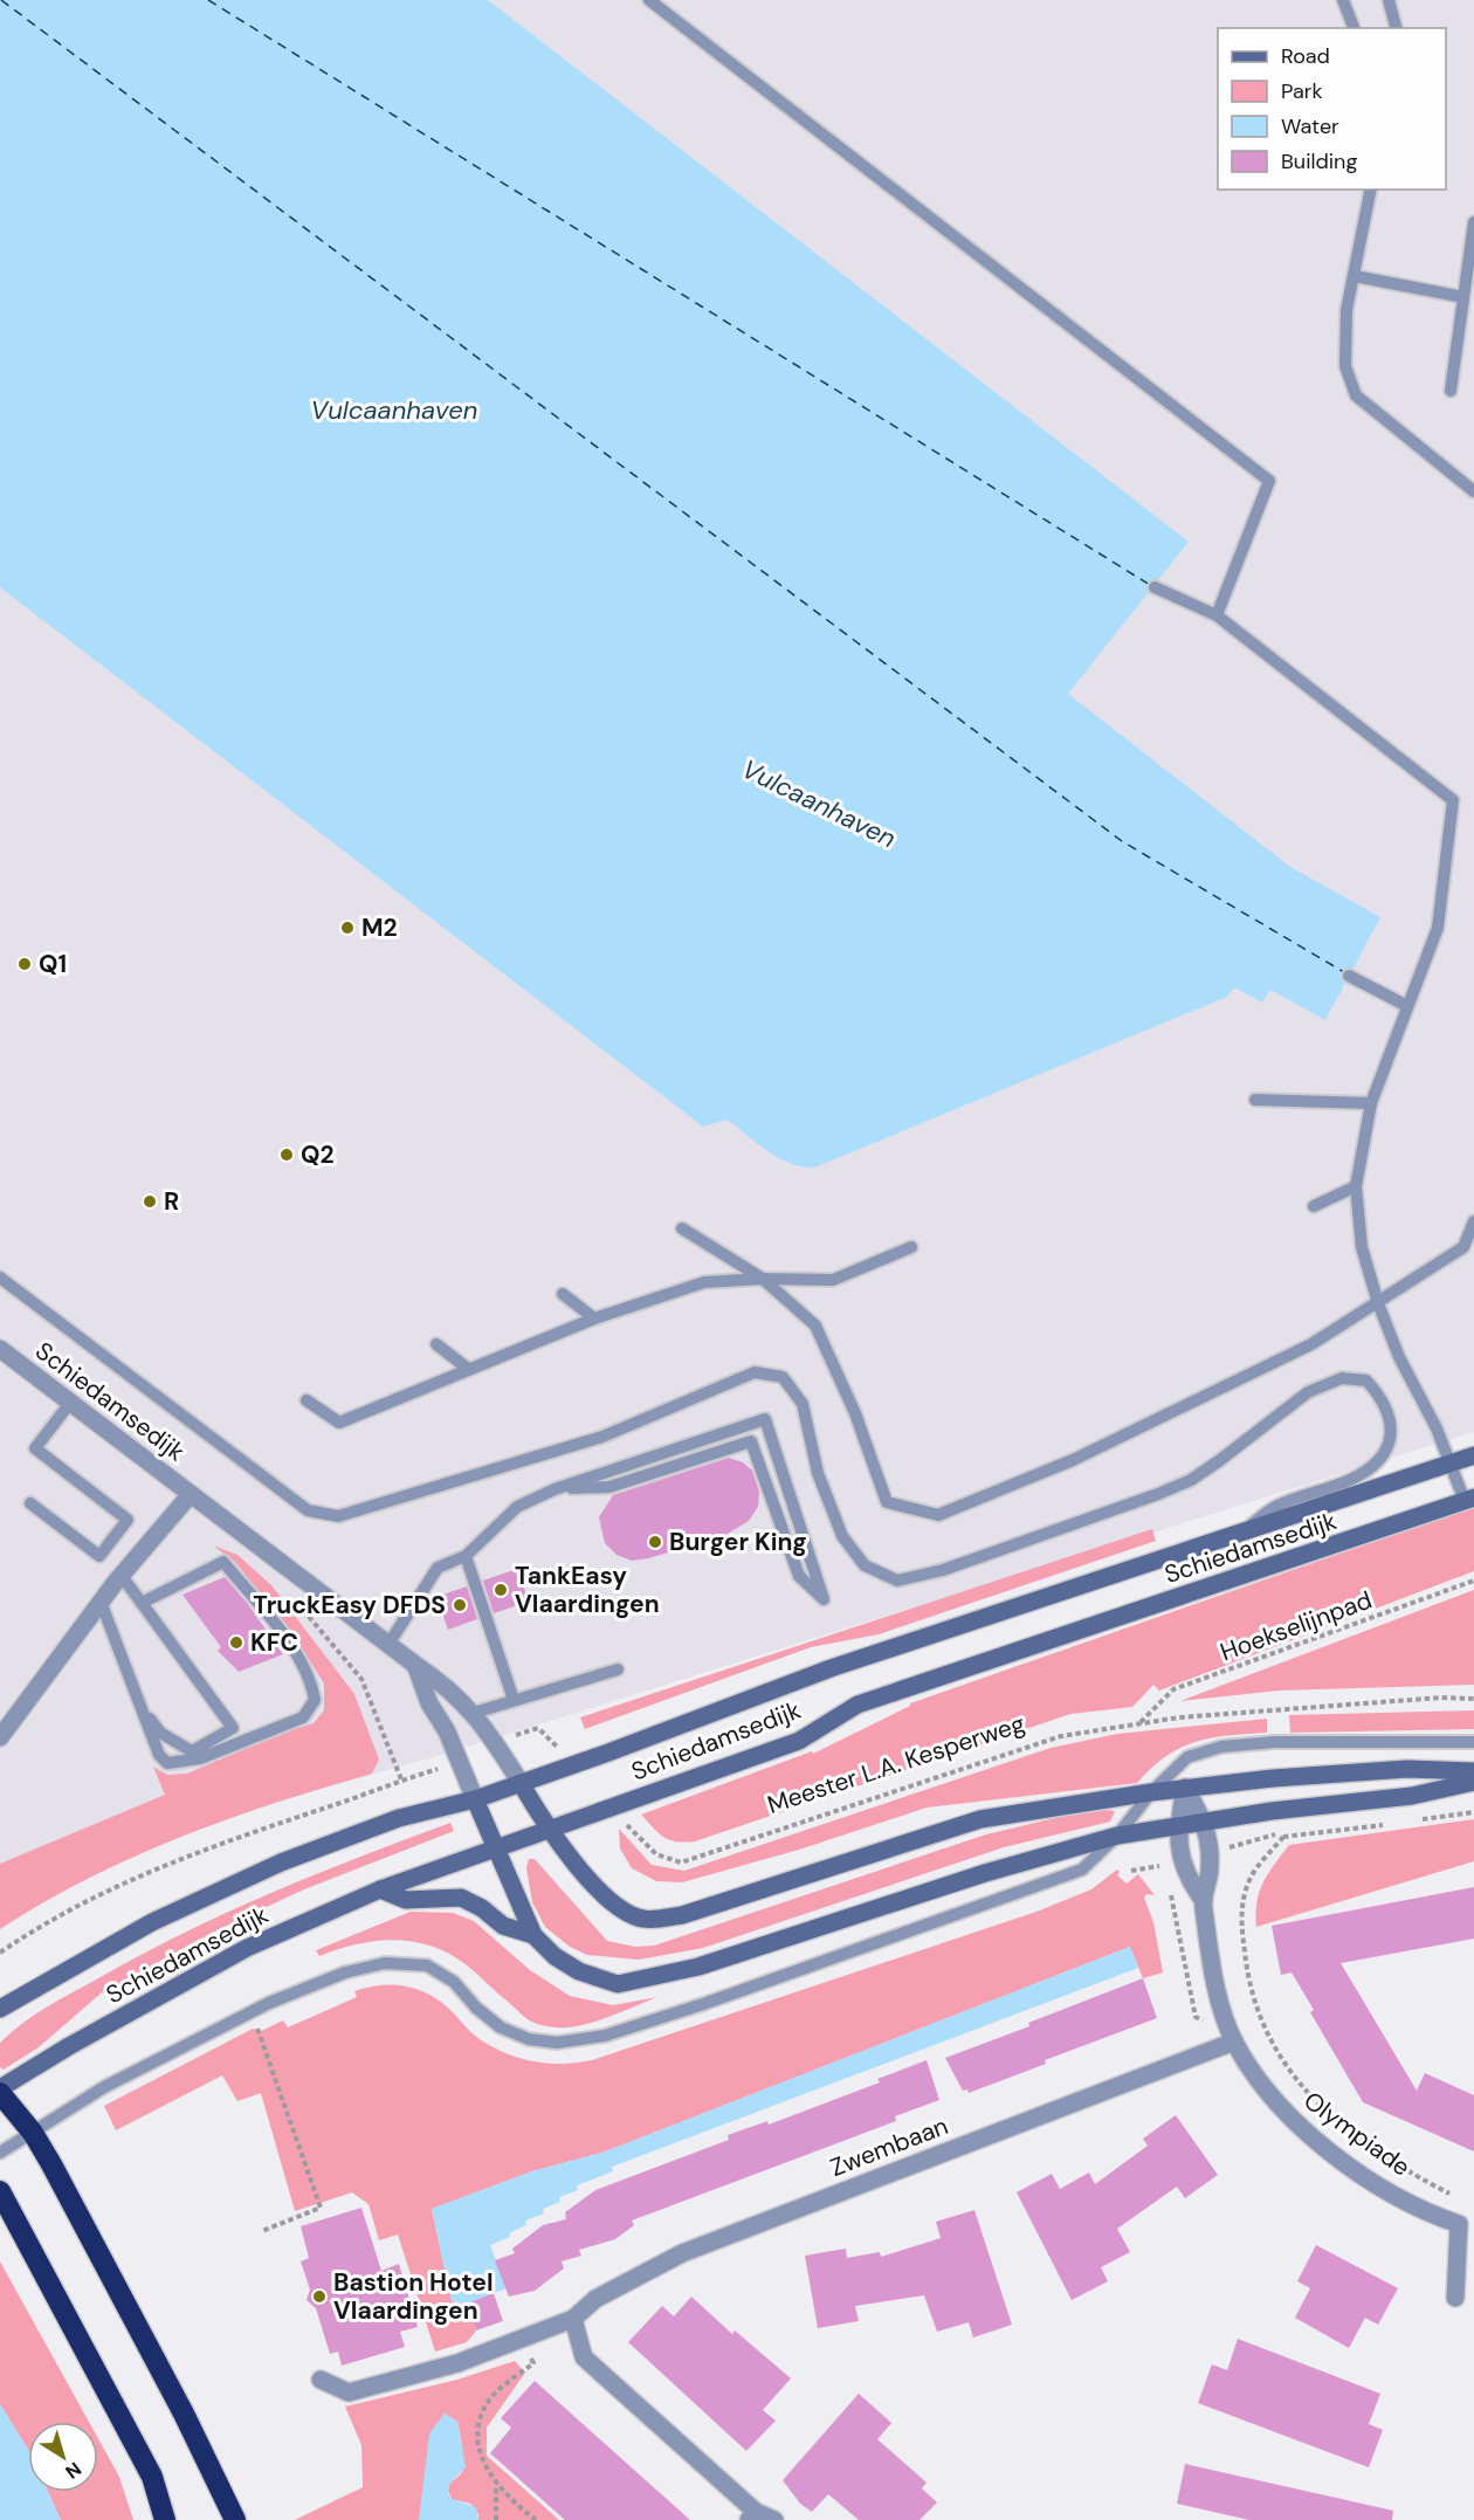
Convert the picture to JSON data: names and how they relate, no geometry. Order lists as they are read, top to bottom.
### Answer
{
  "streets": {
    "main road": ["Schiedamsedijk"],
    "street": ["Olympiade", "Zwembaan"],
    "path": ["Hoekselijnpad", "Meester L.A. Kesperweg"]
  },
  "crossings": [
    ["Schiedamsedijk", "Meester L.A. Kesperweg"],
    ["Hoekselijnpad", "Meester L.A. Kesperweg"],
    ["Olympiade", "Zwembaan"]
  ],
  "water": ["Vulcaanhaven"],
  "places": [
    "M2",
    "Q1",
    "Q2",
    "R",
    "Burger King",
    "TankEasy Vlaardingen",
    "TruckEasy DFDS",
    "KFC",
    "Bastion Hotel Vlaardingen"
  ],
  "legend": [
    "Road",
    "Park",
    "Water",
    "Building"
  ],
  "north": "bottom right"
}
